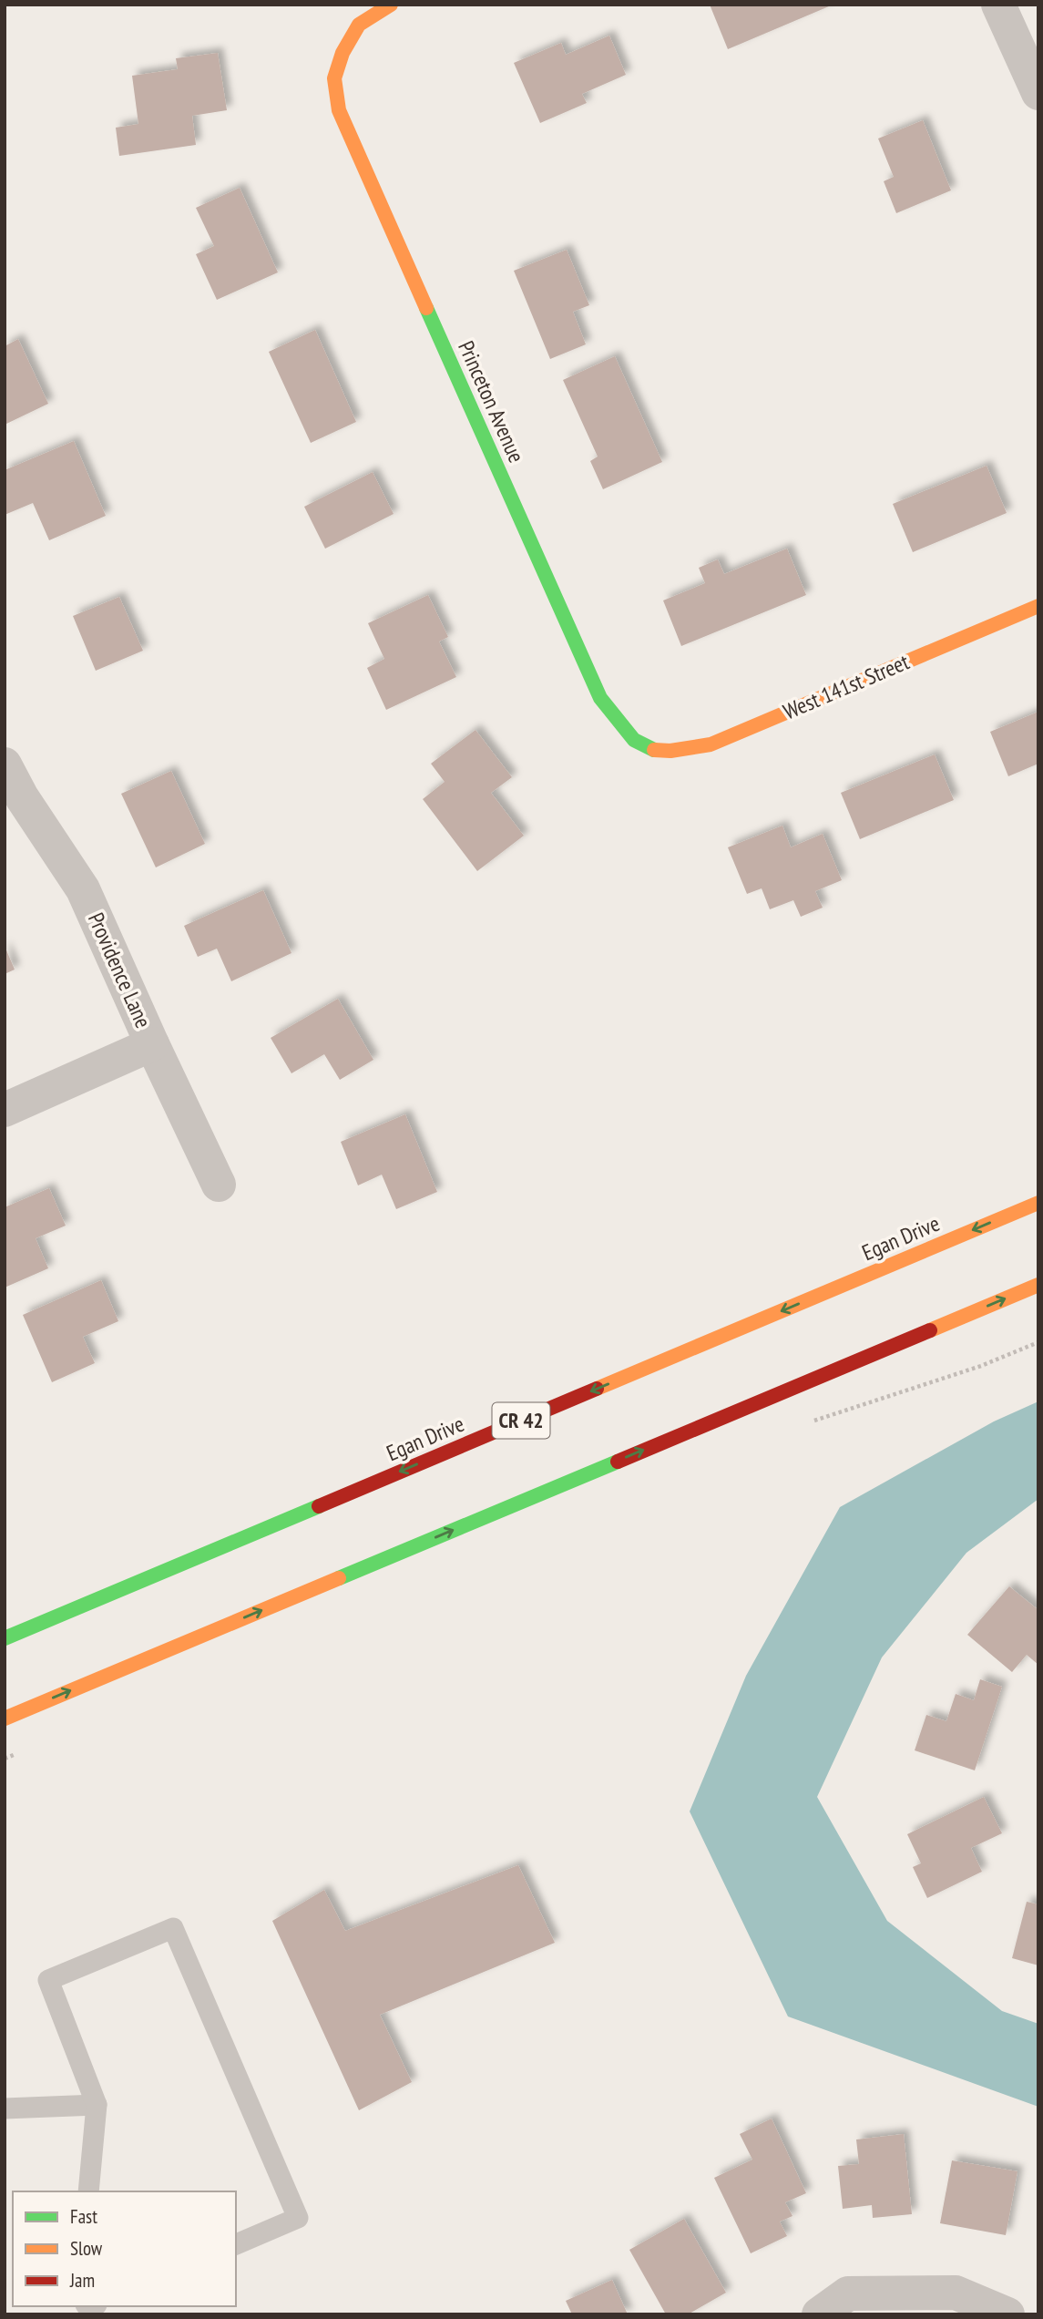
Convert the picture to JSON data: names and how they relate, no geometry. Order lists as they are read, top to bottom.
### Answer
{
  "streets": {
    "main road": [
      "Princeton Avenue",
      "West 141st Street",
      "Egan Drive",
      "CR 42"
    ],
    "street": ["Providence Lane"]
  },
  "crossings": [
    ["Princeton Avenue", "West 141st Street"]
  ],
  "legend": ["Fast", "Slow", "Jam"]
}
